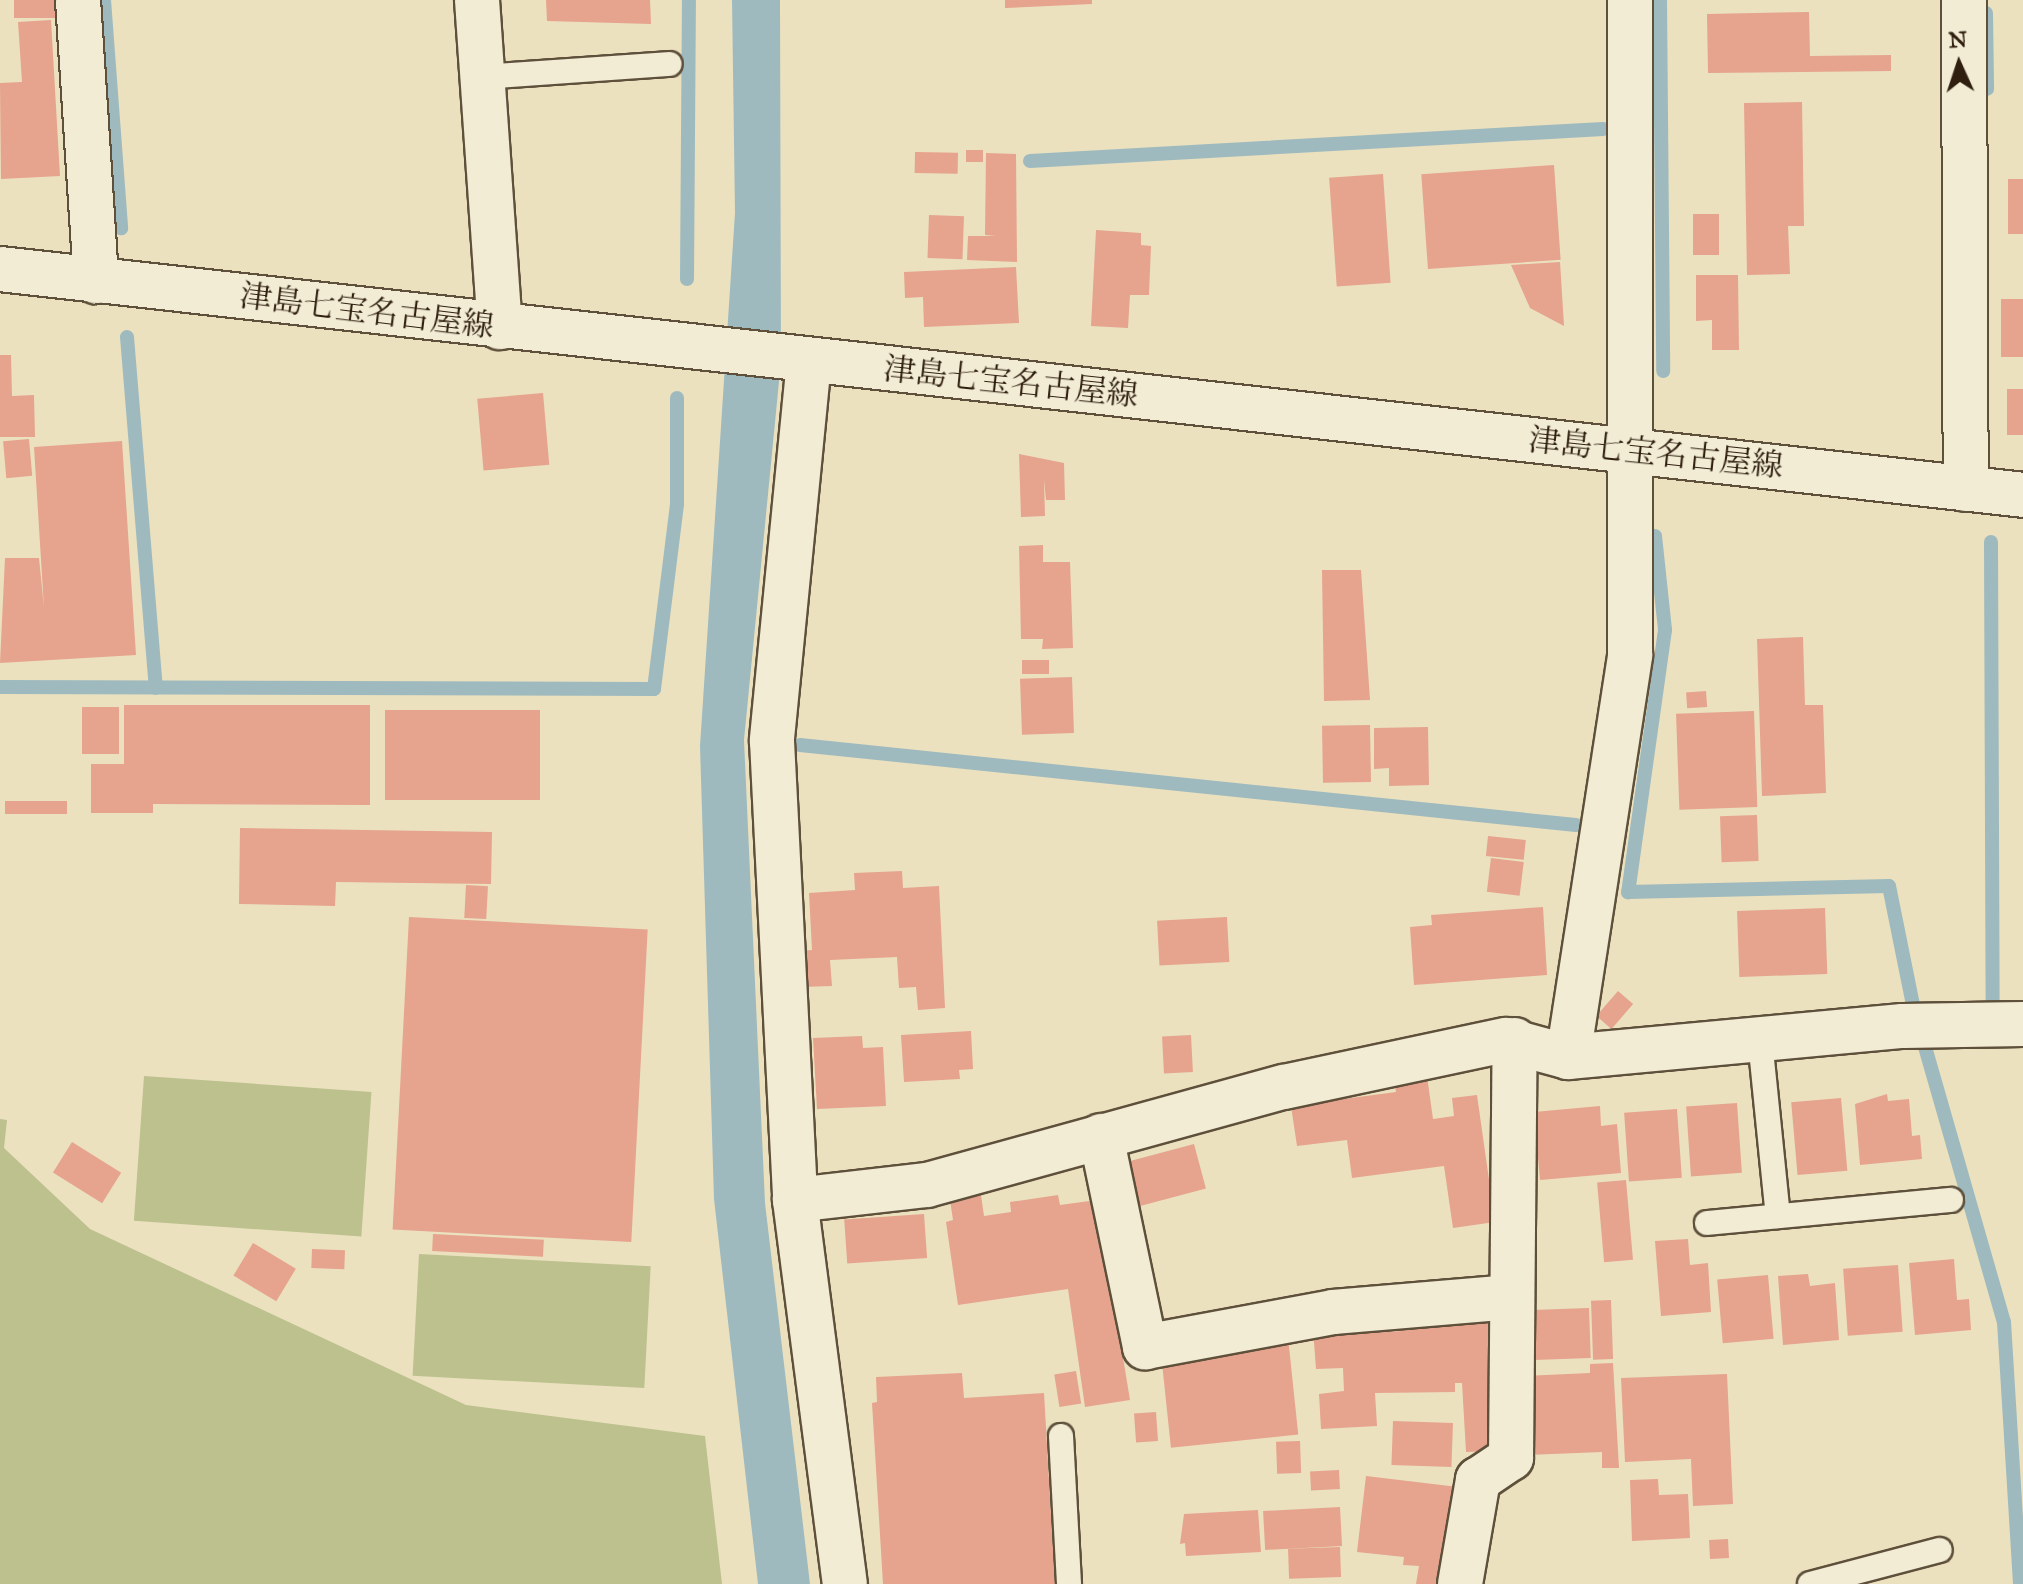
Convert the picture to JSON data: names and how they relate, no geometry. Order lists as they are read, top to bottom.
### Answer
{
  "streets": {
    "street": ["津島七宝名古屋線"]
  },
  "north": "top"
}
